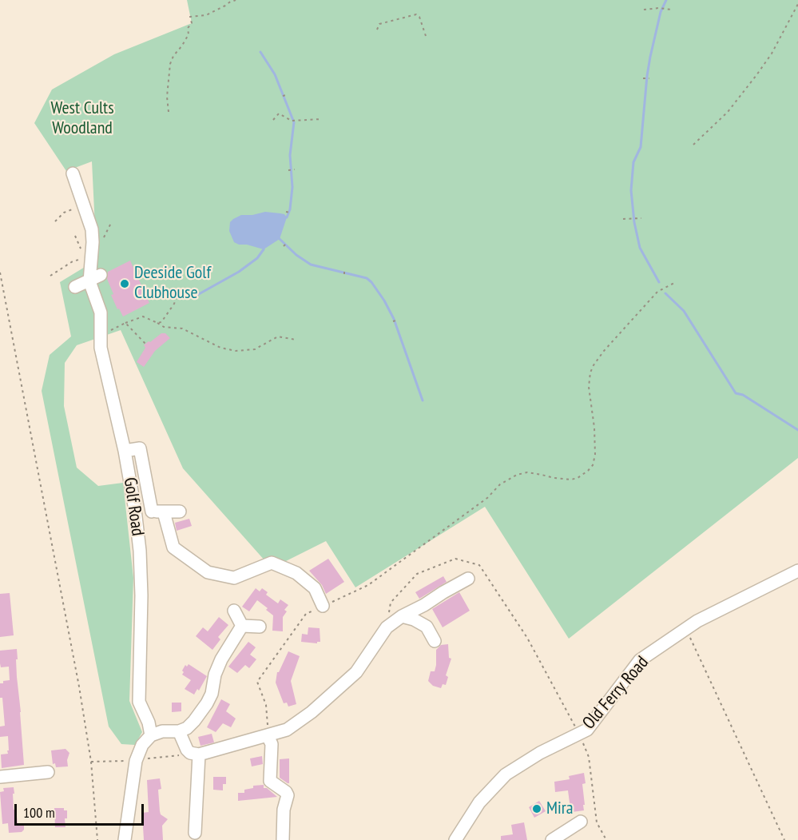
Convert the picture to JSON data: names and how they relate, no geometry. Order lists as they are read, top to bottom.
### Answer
{
  "streets": {
    "street": ["Golf Road", "Old Ferry Road"]
  },
  "parks": ["West Cults Woodland"],
  "places": ["Deeside Golf Clubhouse", "Mira"],
  "scale_bar": "100 m"
}
